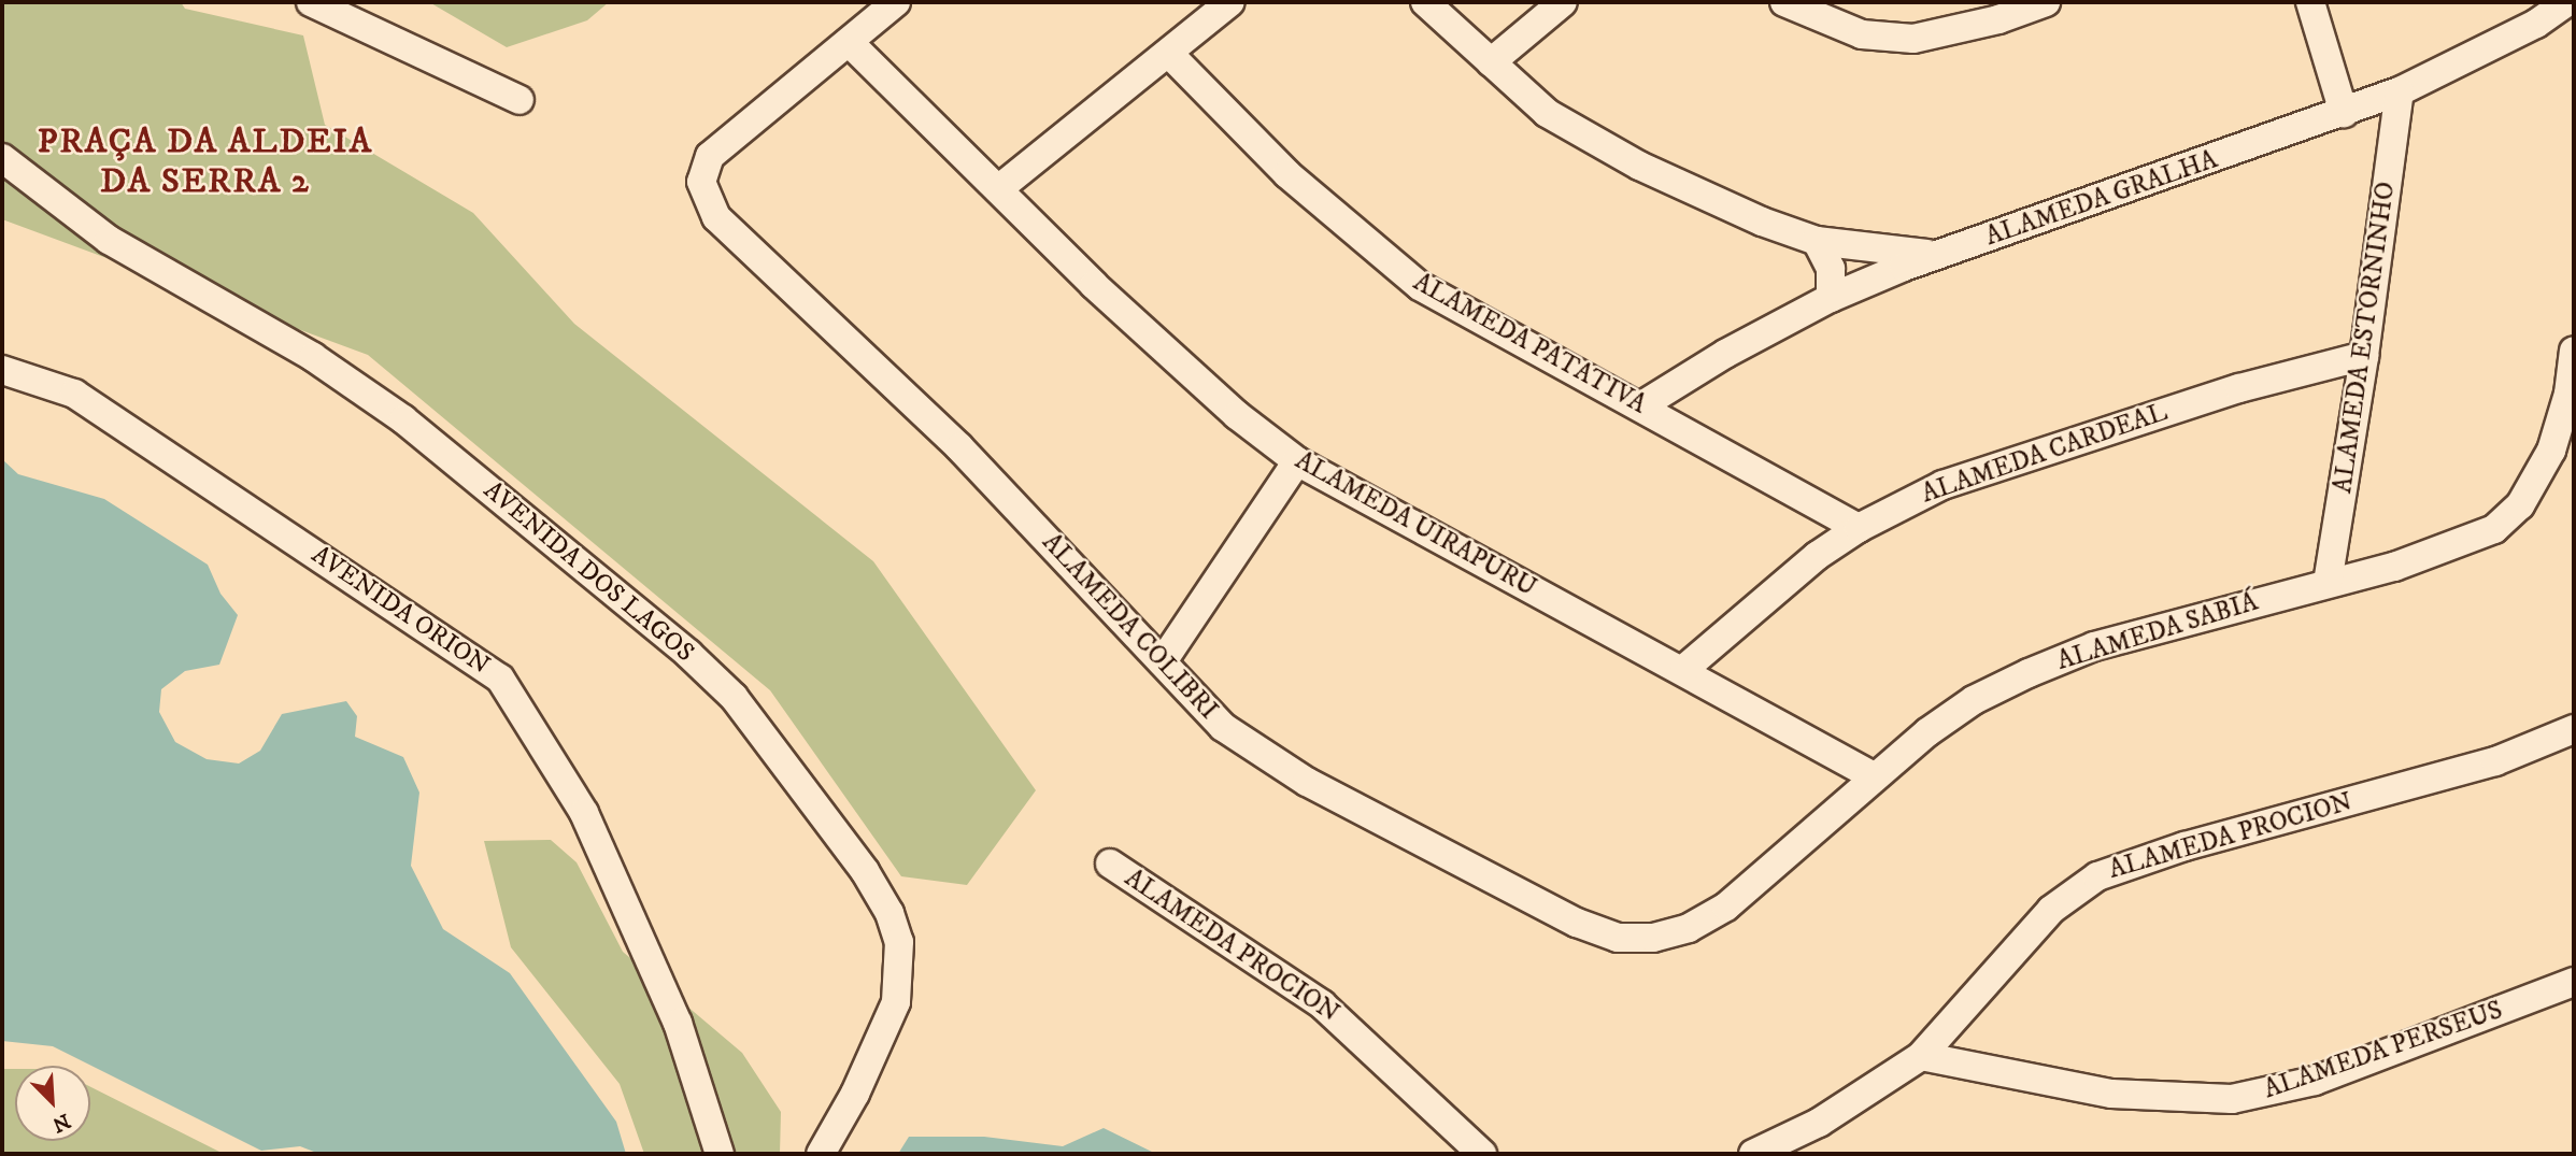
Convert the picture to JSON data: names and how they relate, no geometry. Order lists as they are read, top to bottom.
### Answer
{
  "streets": {
    "street": [
      "ALAMEDA GRALHA",
      "ALAMEDA ESTORNINHO",
      "ALAMEDA PATATIVA",
      "ALAMEDA CARDEAL",
      "ALAMEDA UIRAPURU",
      "AVENIDA DOS LAGOS",
      "AVENIDA ORION",
      "ALAMEDA COLIBRI",
      "ALAMEDA SABIÁ",
      "ALAMEDA PROCION",
      "ALAMEDA PERSEUS"
    ]
  },
  "crossings": [
    ["ALAMEDA GRALHA", "ALAMEDA ESTORNINHO"],
    ["ALAMEDA GRALHA", "ALAMEDA PATATIVA"],
    ["ALAMEDA ESTORNINHO", "ALAMEDA CARDEAL"],
    ["ALAMEDA ESTORNINHO", "ALAMEDA SABIÁ"],
    ["ALAMEDA PATATIVA", "ALAMEDA CARDEAL"],
    ["ALAMEDA CARDEAL", "ALAMEDA UIRAPURU"],
    ["ALAMEDA UIRAPURU", "ALAMEDA COLIBRI"],
    ["ALAMEDA UIRAPURU", "ALAMEDA SABIÁ"],
    ["ALAMEDA COLIBRI", "ALAMEDA SABIÁ"],
    ["ALAMEDA PROCION", "ALAMEDA PERSEUS"]
  ],
  "districts": ["PRAÇA DA ALDEIA DA SERRA 2"],
  "north": "bottom right"
}
